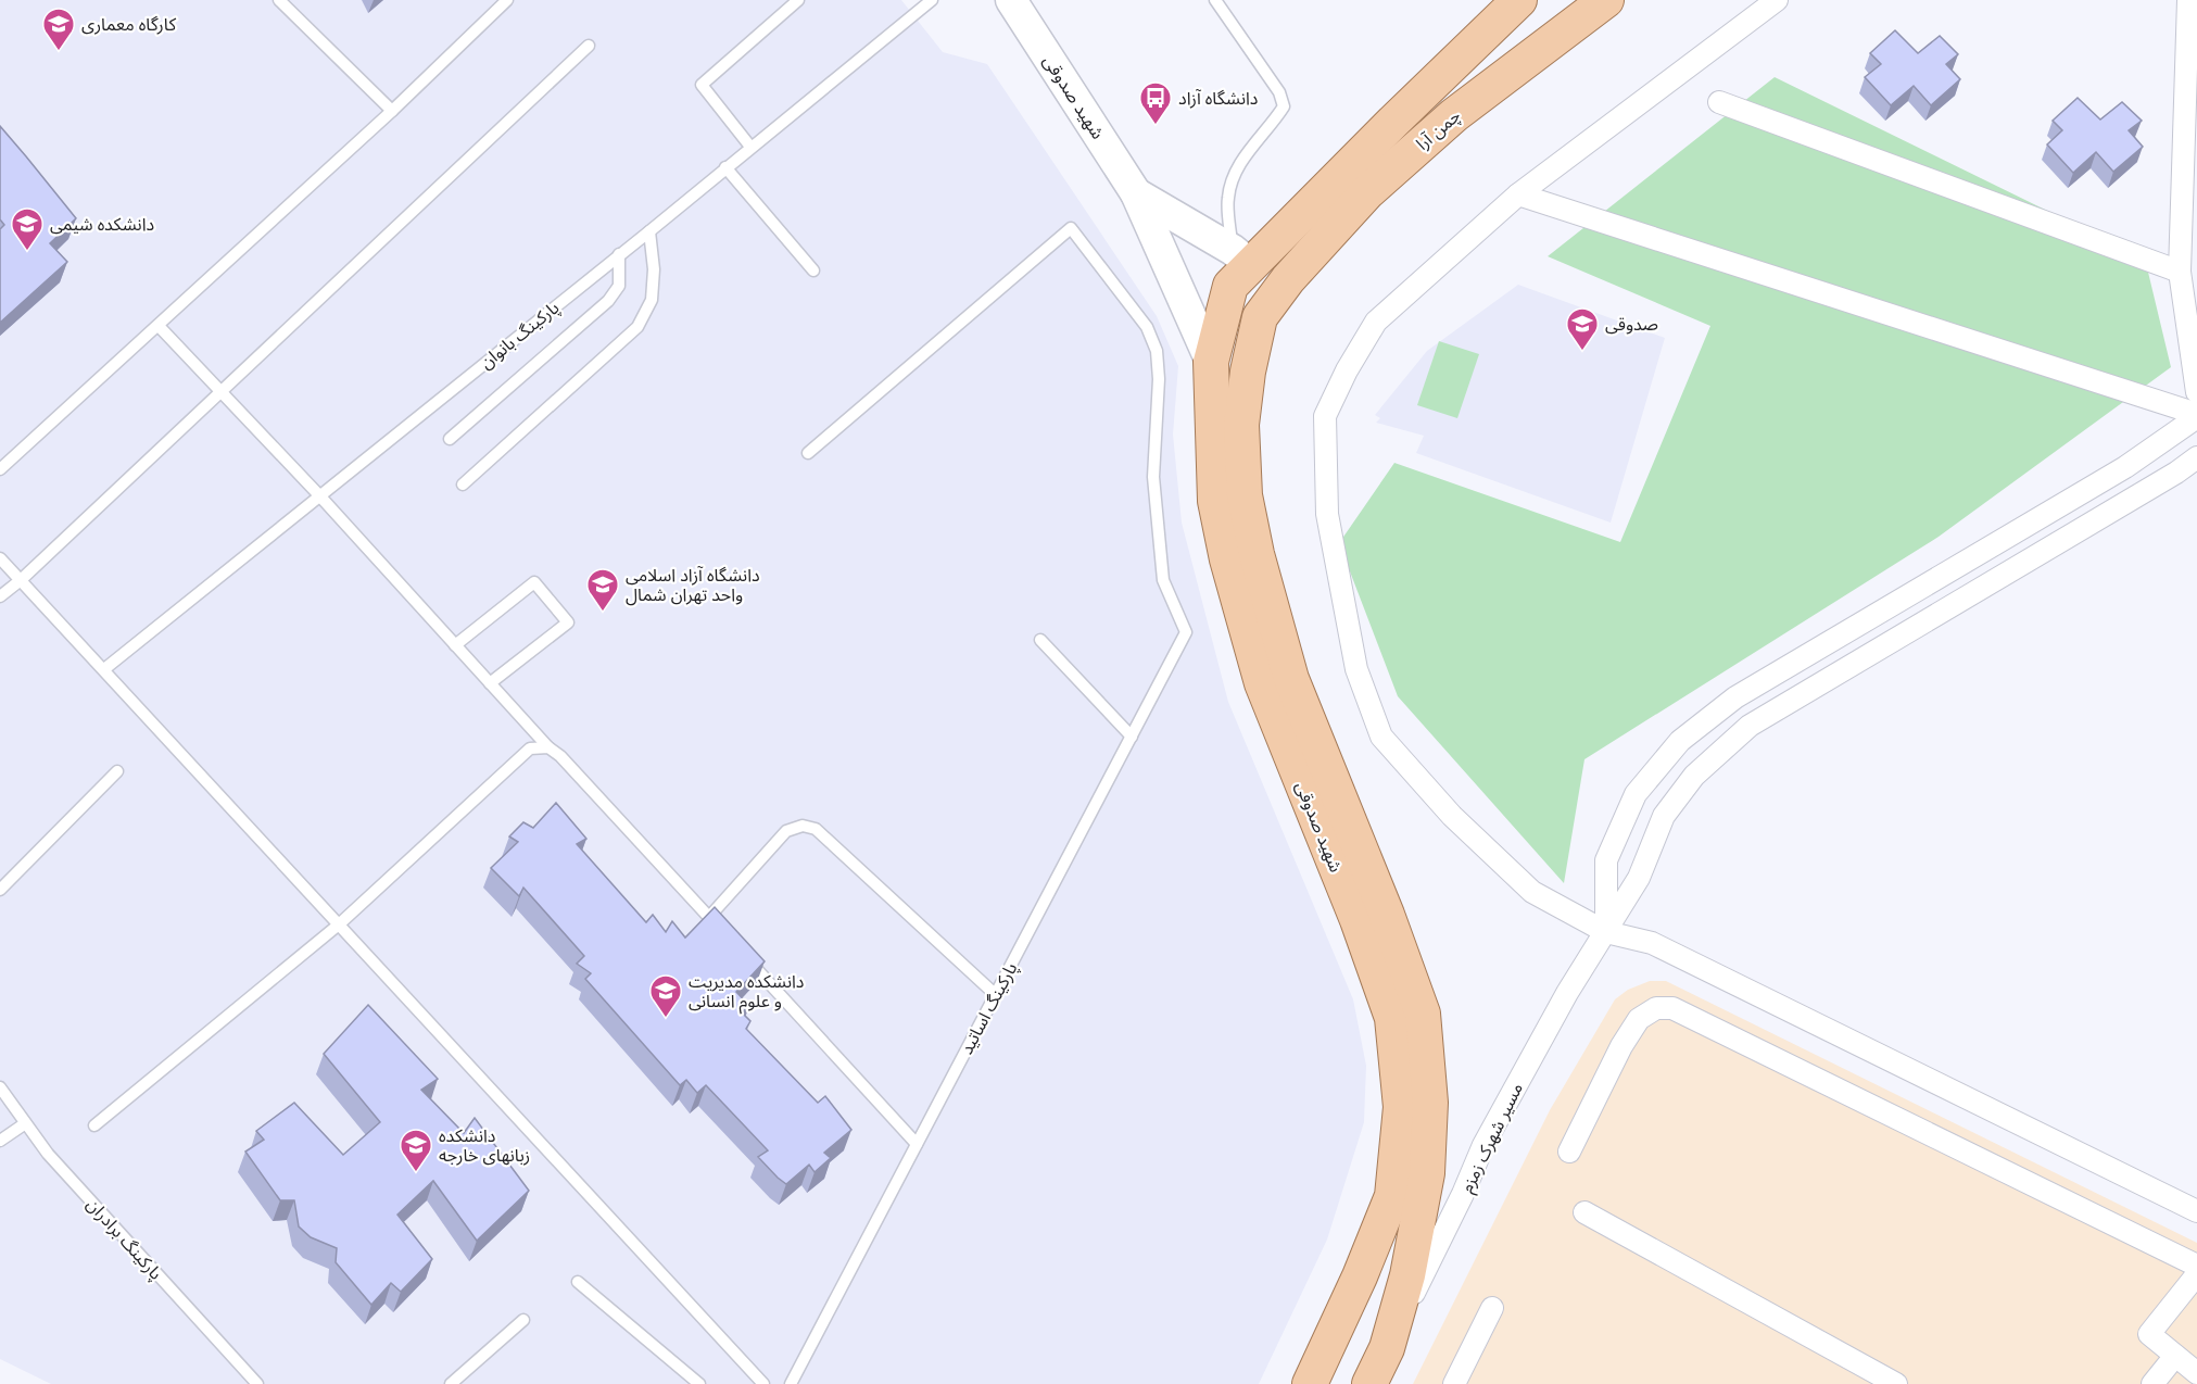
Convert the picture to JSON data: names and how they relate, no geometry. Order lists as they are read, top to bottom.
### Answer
{
  "streets": {
    "main road": ["شهید صدوقی", "چمن آرا"],
    "street": ["مسیر شهرک زمزم"],
    "lane": ["پارکینگ بانوان", "پارکینگ اساتید", "پارکینگ برادران"]
  },
  "crossings": [
    ["شهید صدوقی", "چمن آرا"],
    ["شهید صدوقی", "مسیر شهرک زمزم"]
  ],
  "places": {
    "school or university": [
      "کارگاه معماری",
      "دانشکده شیمی",
      "صدوقی",
      "دانشگاه آزاد اسلامی واحد تهران شمال",
      "دانشکده مدیریت و علوم انسانی",
      "دانشکده زبانهای خارجه"
    ],
    "bus stop": ["دانشگاه آزاد"]
  }
}
